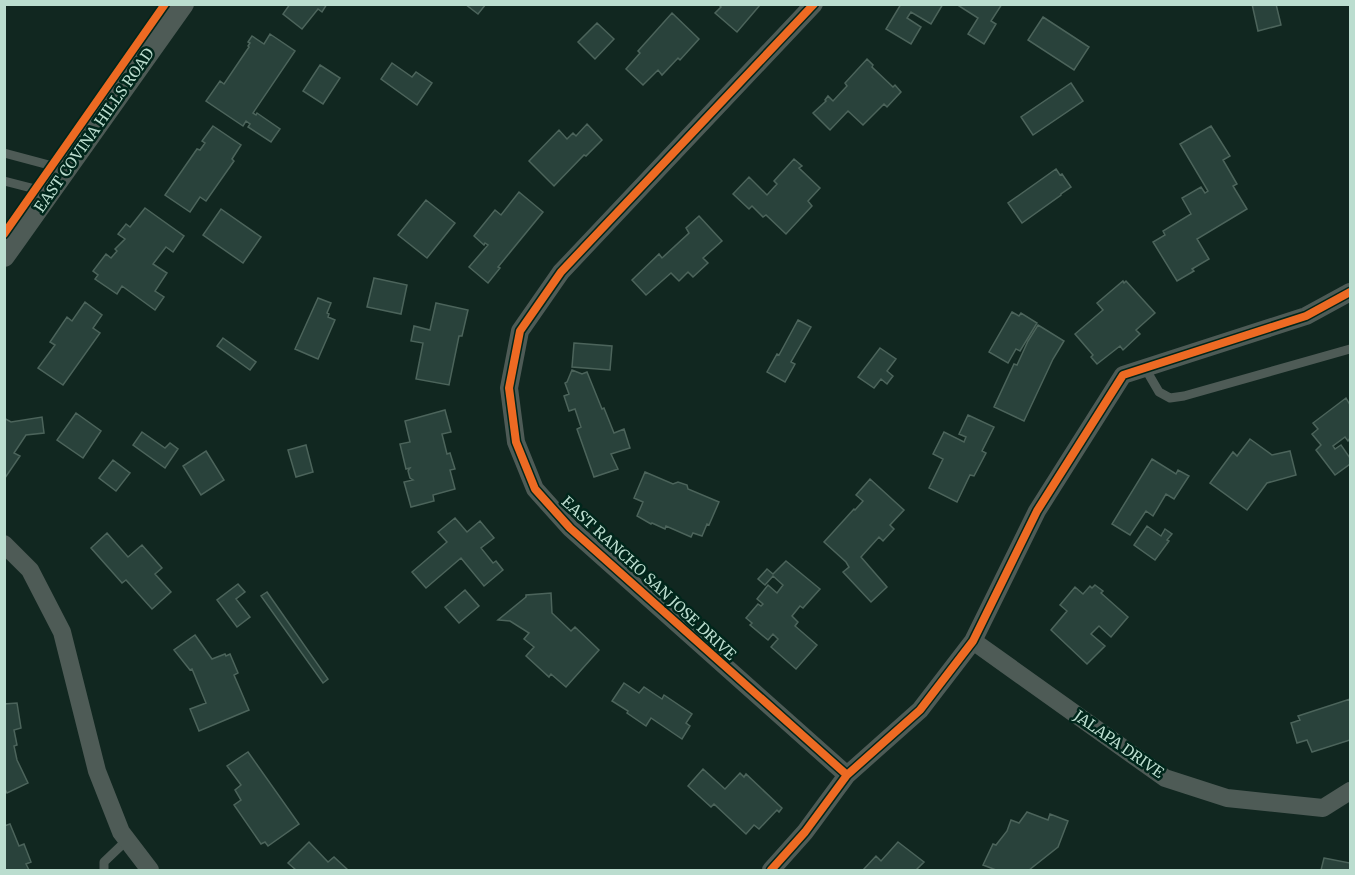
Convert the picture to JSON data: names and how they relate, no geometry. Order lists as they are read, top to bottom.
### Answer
{
  "streets": {
    "street": ["EAST COVINA HILLS ROAD", "EAST RANCHO SAN JOSE DRIVE", "JALAPA DRIVE"]
  }
}
